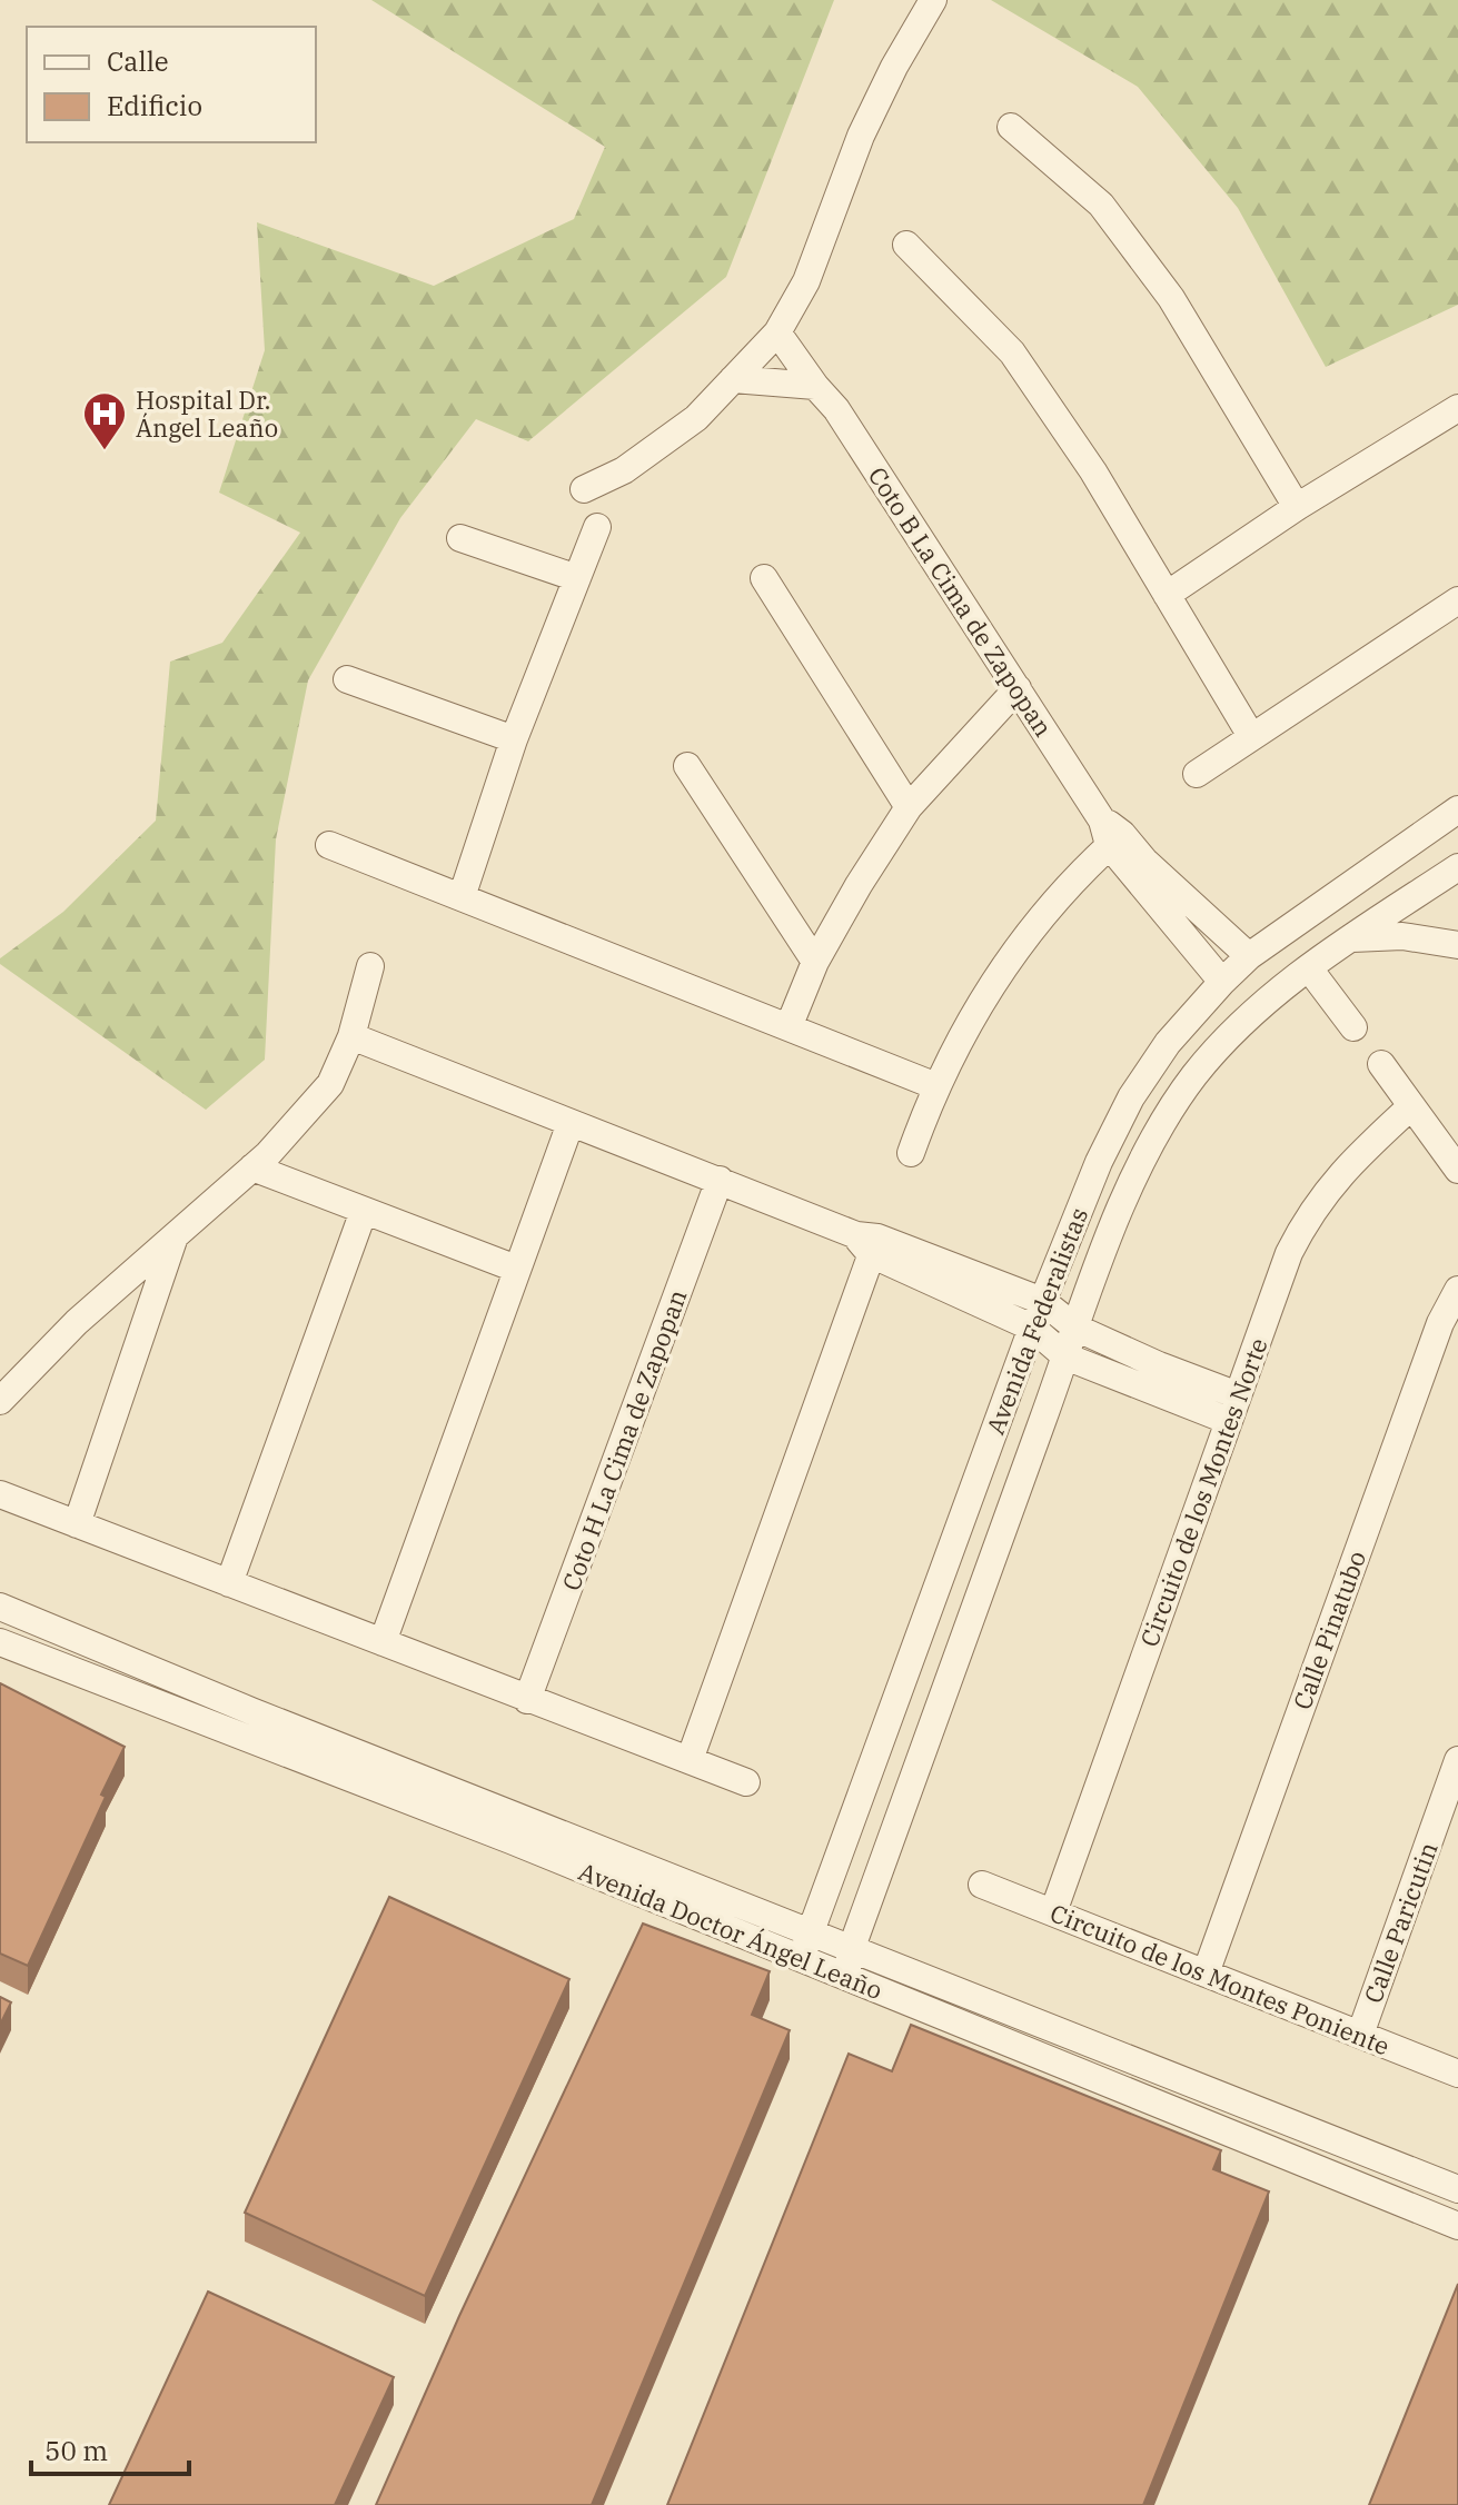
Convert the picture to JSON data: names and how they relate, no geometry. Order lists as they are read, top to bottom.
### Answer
{
  "streets": {
    "street": [
      "Coto B La Cima de Zapopan",
      "Avenida Federalistas",
      "Coto H La Cima de Zapopan",
      "Circuito de los Montes Norte",
      "Calle Pinatubo",
      "Calle Paricutin",
      "Avenida Doctor Ángel Leaño",
      "Circuito de los Montes Poniente"
    ]
  },
  "crossings": [
    ["Coto B La Cima de Zapopan", "Avenida Federalistas"],
    ["Avenida Federalistas", "Avenida Doctor Ángel Leaño"],
    ["Circuito de los Montes Norte", "Circuito de los Montes Poniente"],
    ["Calle Pinatubo", "Circuito de los Montes Poniente"],
    ["Calle Paricutin", "Circuito de los Montes Poniente"]
  ],
  "places": {
    "hospital": ["Hospital Dr. Ángel Leaño"]
  },
  "legend": ["Calle", "Edificio"],
  "scale_bar": "50 m"
}
